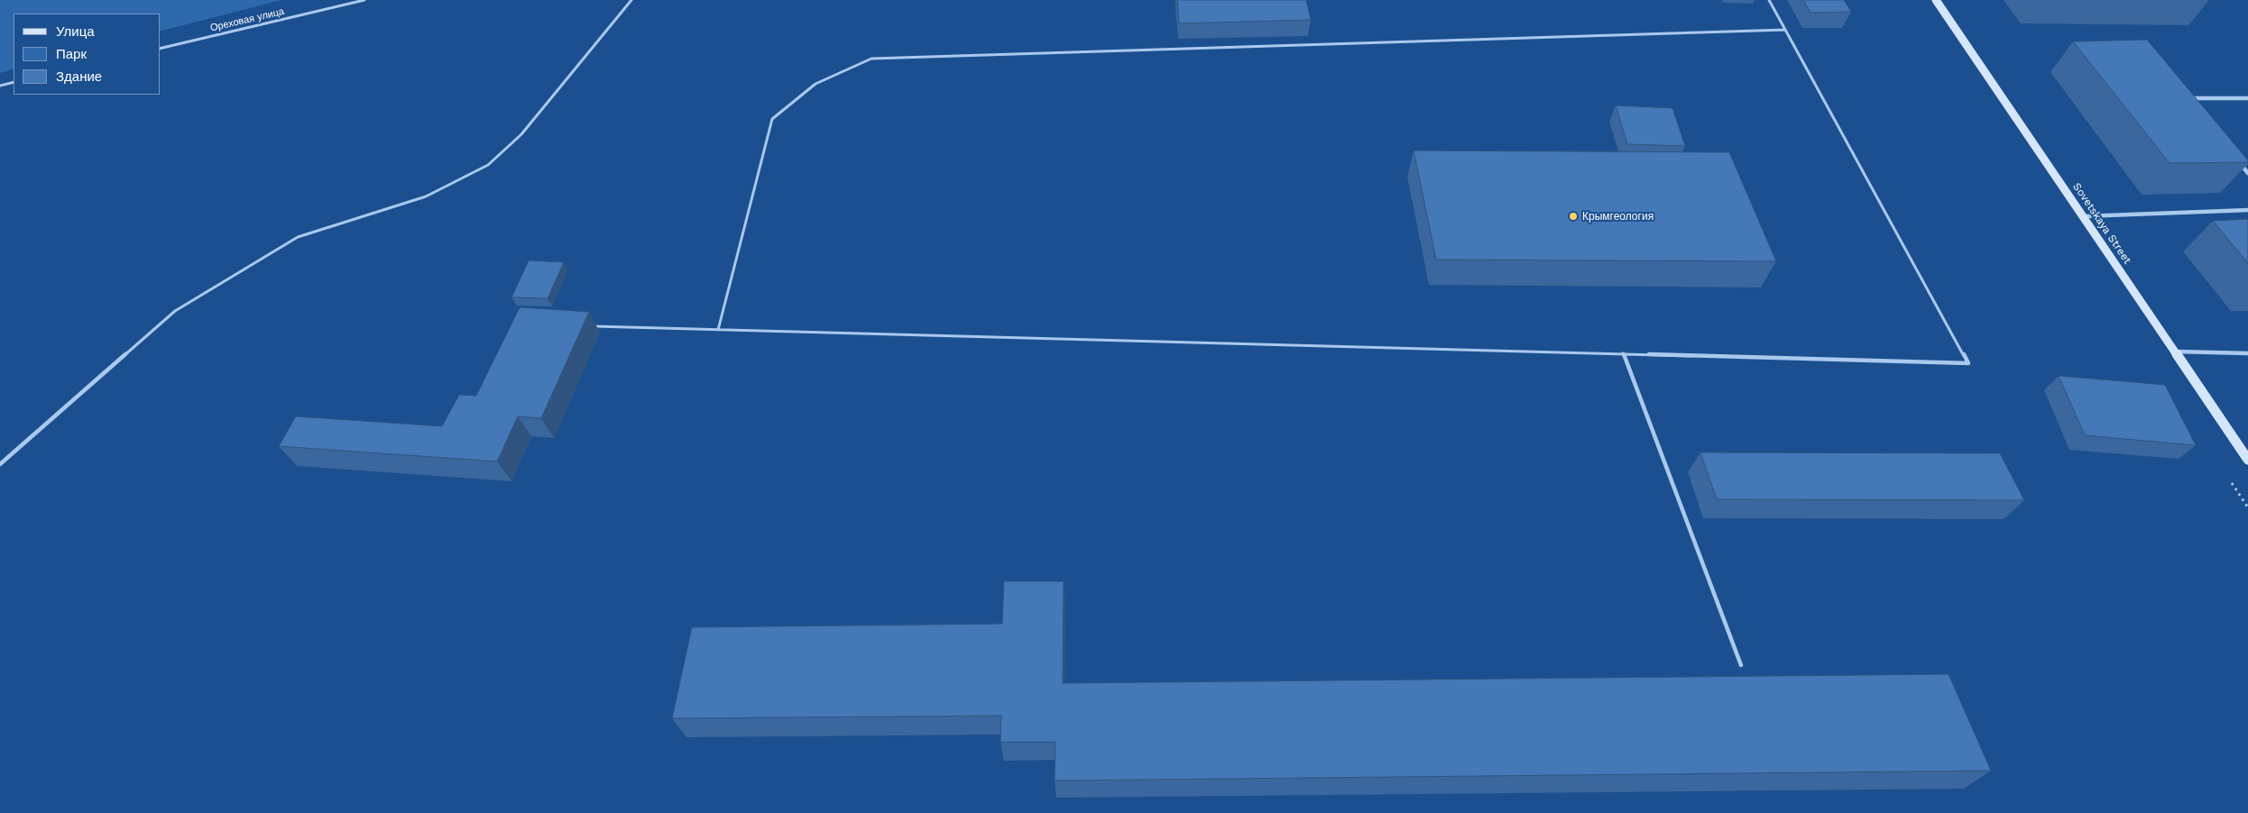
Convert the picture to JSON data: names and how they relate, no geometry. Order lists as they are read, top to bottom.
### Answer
{
  "streets": {
    "street": ["Sovetskaya Street"],
    "lane": ["Ореховая улица"]
  },
  "places": ["Крымгеология"],
  "legend": ["Улица", "Парк", "Здание"]
}
